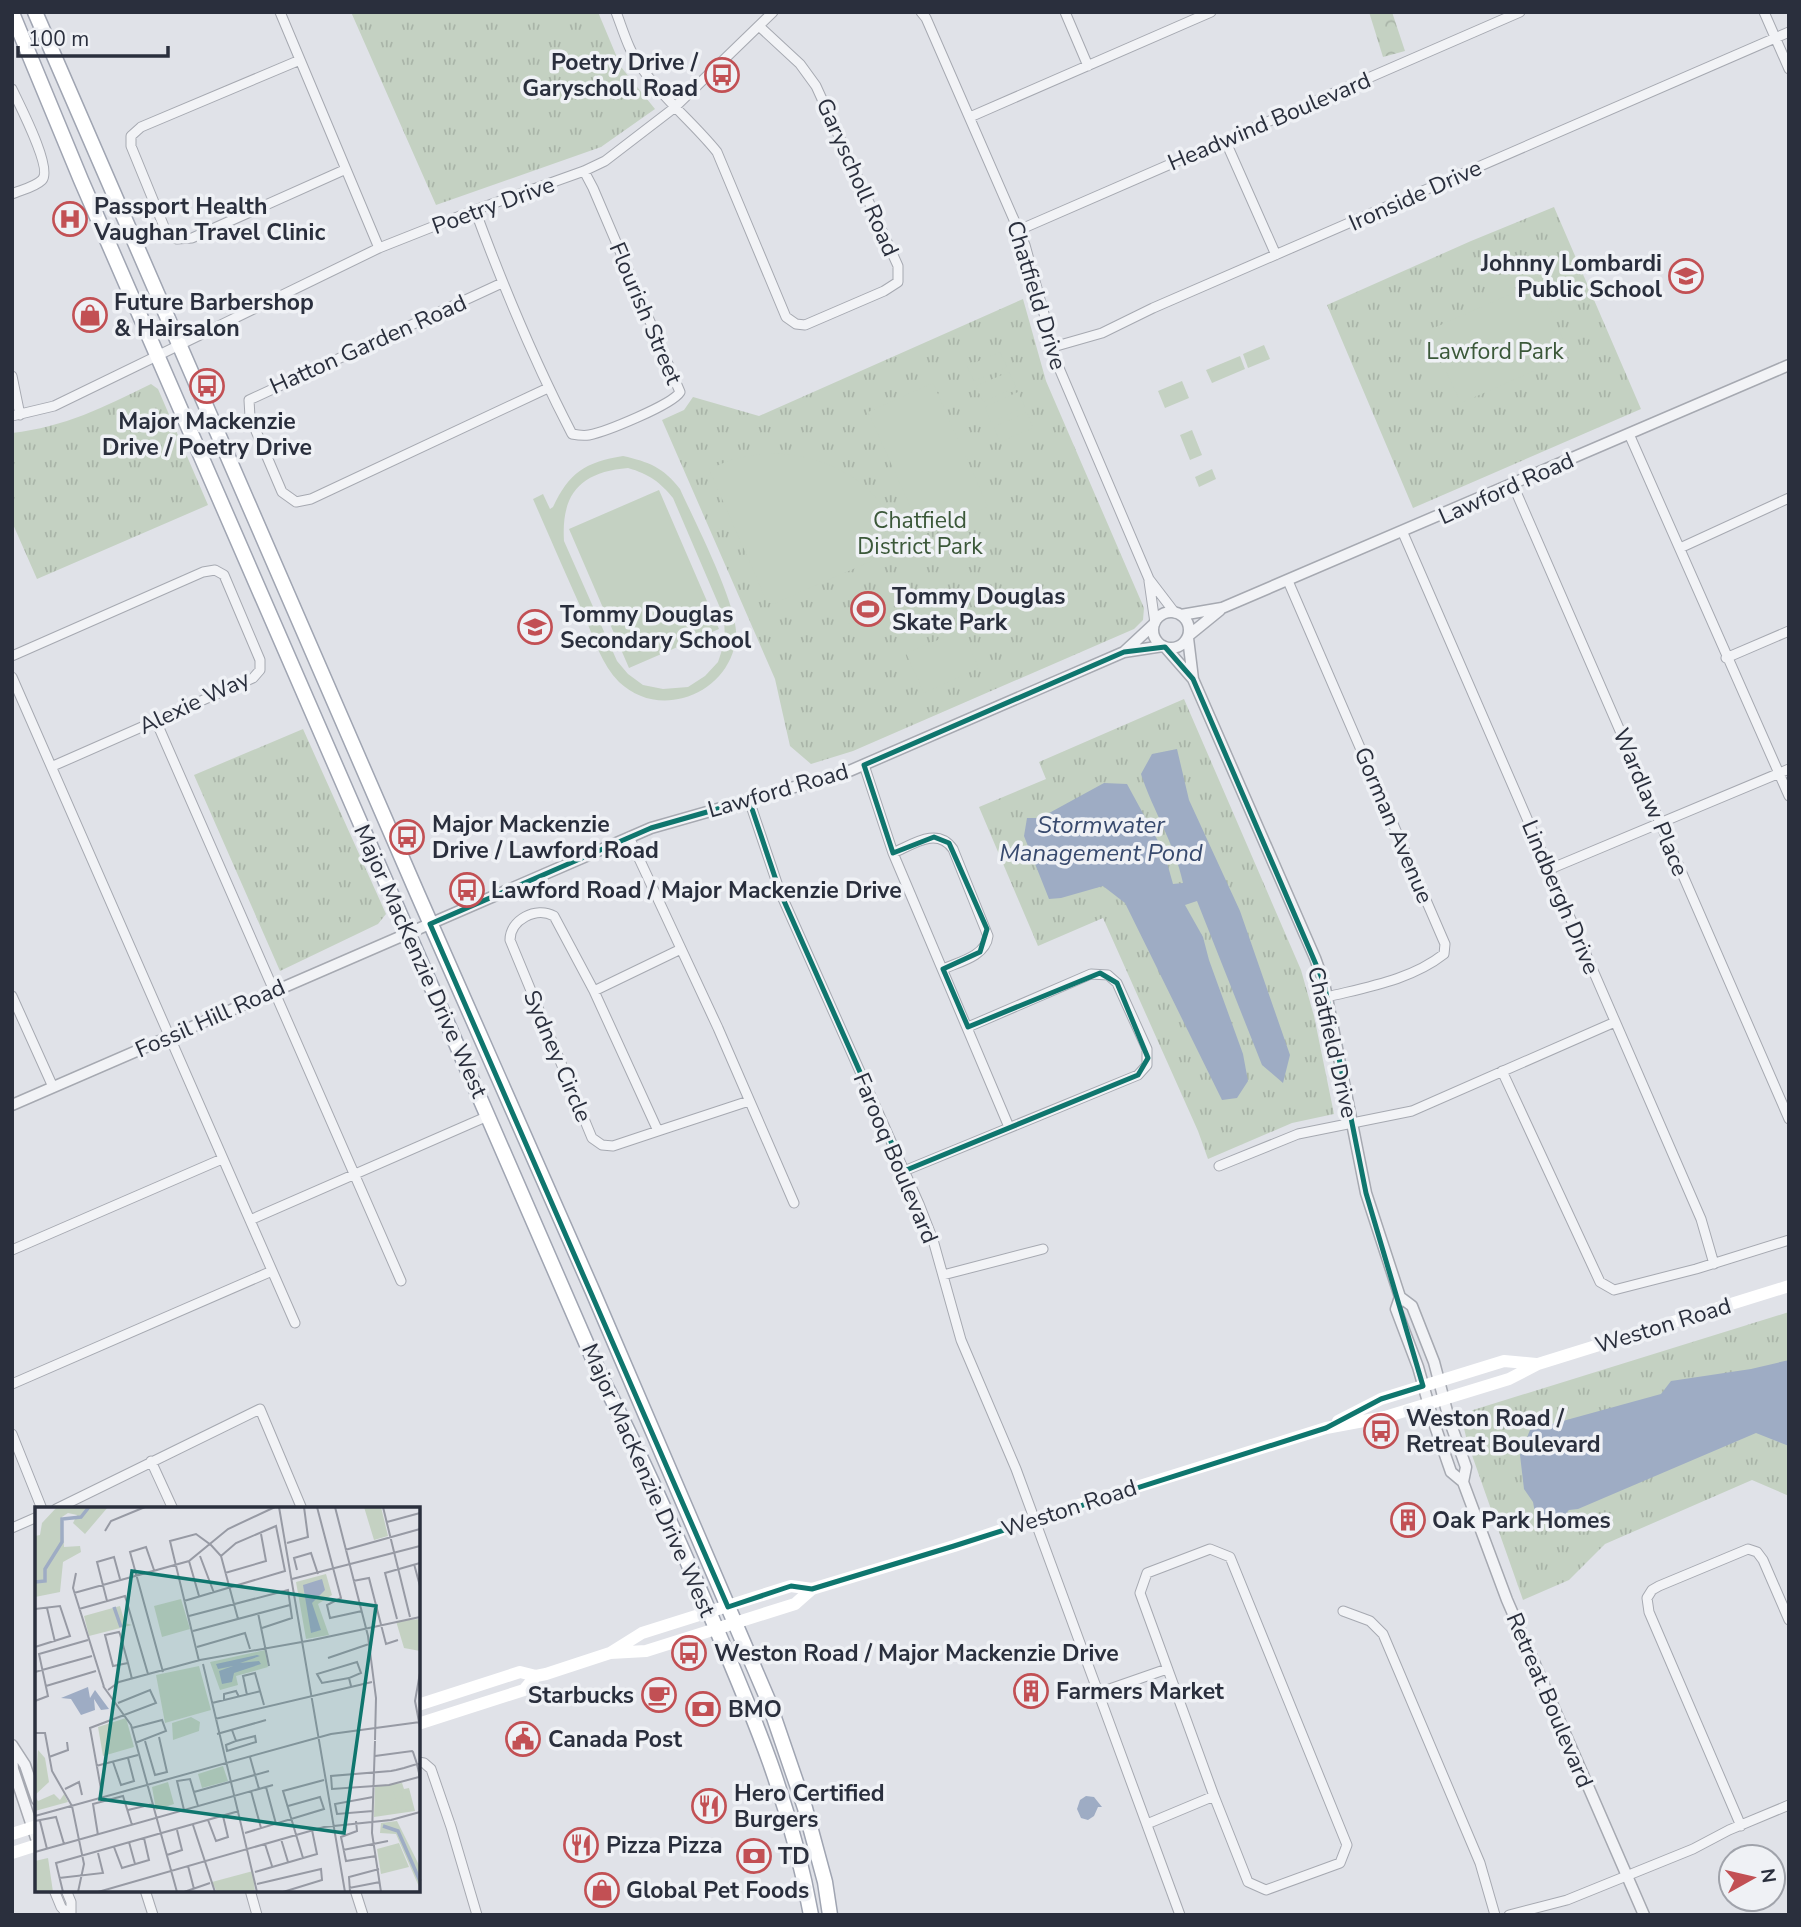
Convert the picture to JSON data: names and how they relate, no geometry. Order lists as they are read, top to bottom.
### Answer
{
  "streets": {
    "main road": ["Major MacKenzie Drive West", "Weston Road"],
    "street": [
      "Headwind Boulevard",
      "Garyscholl Road",
      "Ironside Drive",
      "Poetry Drive",
      "Chatfield Drive",
      "Flourish Street",
      "Hatton Garden Road",
      "Lawford Road",
      "Alexie Way",
      "Wardlaw Place",
      "Gorman Avenue",
      "Lindbergh Drive",
      "Fossil Hill Road",
      "Sydney Circle",
      "Farooq Boulevard",
      "Retreat Boulevard"
    ]
  },
  "crossings": [
    ["Headwind Boulevard", "Chatfield Drive"],
    ["Garyscholl Road", "Poetry Drive"],
    ["Ironside Drive", "Chatfield Drive"],
    ["Poetry Drive", "Flourish Street"],
    ["Poetry Drive", "Major MacKenzie Drive West"],
    ["Chatfield Drive", "Lawford Road"],
    ["Chatfield Drive", "Gorman Avenue"],
    ["Chatfield Drive", "Weston Road"],
    ["Chatfield Drive", "Retreat Boulevard"],
    ["Flourish Street", "Hatton Garden Road"],
    ["Lawford Road", "Wardlaw Place"],
    ["Lawford Road", "Gorman Avenue"],
    ["Lawford Road", "Lindbergh Drive"],
    ["Lawford Road", "Major MacKenzie Drive West"],
    ["Lawford Road", "Fossil Hill Road"],
    ["Lawford Road", "Farooq Boulevard"],
    ["Major MacKenzie Drive West", "Fossil Hill Road"],
    ["Major MacKenzie Drive West", "Weston Road"],
    ["Farooq Boulevard", "Weston Road"],
    ["Weston Road", "Retreat Boulevard"]
  ],
  "water": ["Stormwater Management Pond"],
  "parks": ["Lawford Park", "Chatfield District Park"],
  "places": {
    "bus stop": [
      "Poetry Drive / Garyscholl Road",
      "Major Mackenzie Drive / Poetry Drive",
      "Major Mackenzie Drive / Lawford Road",
      "Lawford Road / Major Mackenzie Drive",
      "Weston Road / Retreat Boulevard",
      "Weston Road / Major Mackenzie Drive"
    ],
    "hospital": ["Passport Health Vaughan Travel Clinic"],
    "school or university": ["Johnny Lombardi Public School", "Tommy Douglas Secondary School"],
    "shop": ["Future Barbershop & Hairsalon", "Global Pet Foods"],
    "sports": ["Tommy Douglas Skate Park"],
    "building": ["Oak Park Homes", "Farmers Market"],
    "cafe": ["Starbucks"],
    "bank": ["BMO", "TD"],
    "public building": ["Canada Post"],
    "restaurant": ["Hero Certified Burgers", "Pizza Pizza"]
  },
  "scale_bar": "100 m",
  "north": "right"
}
